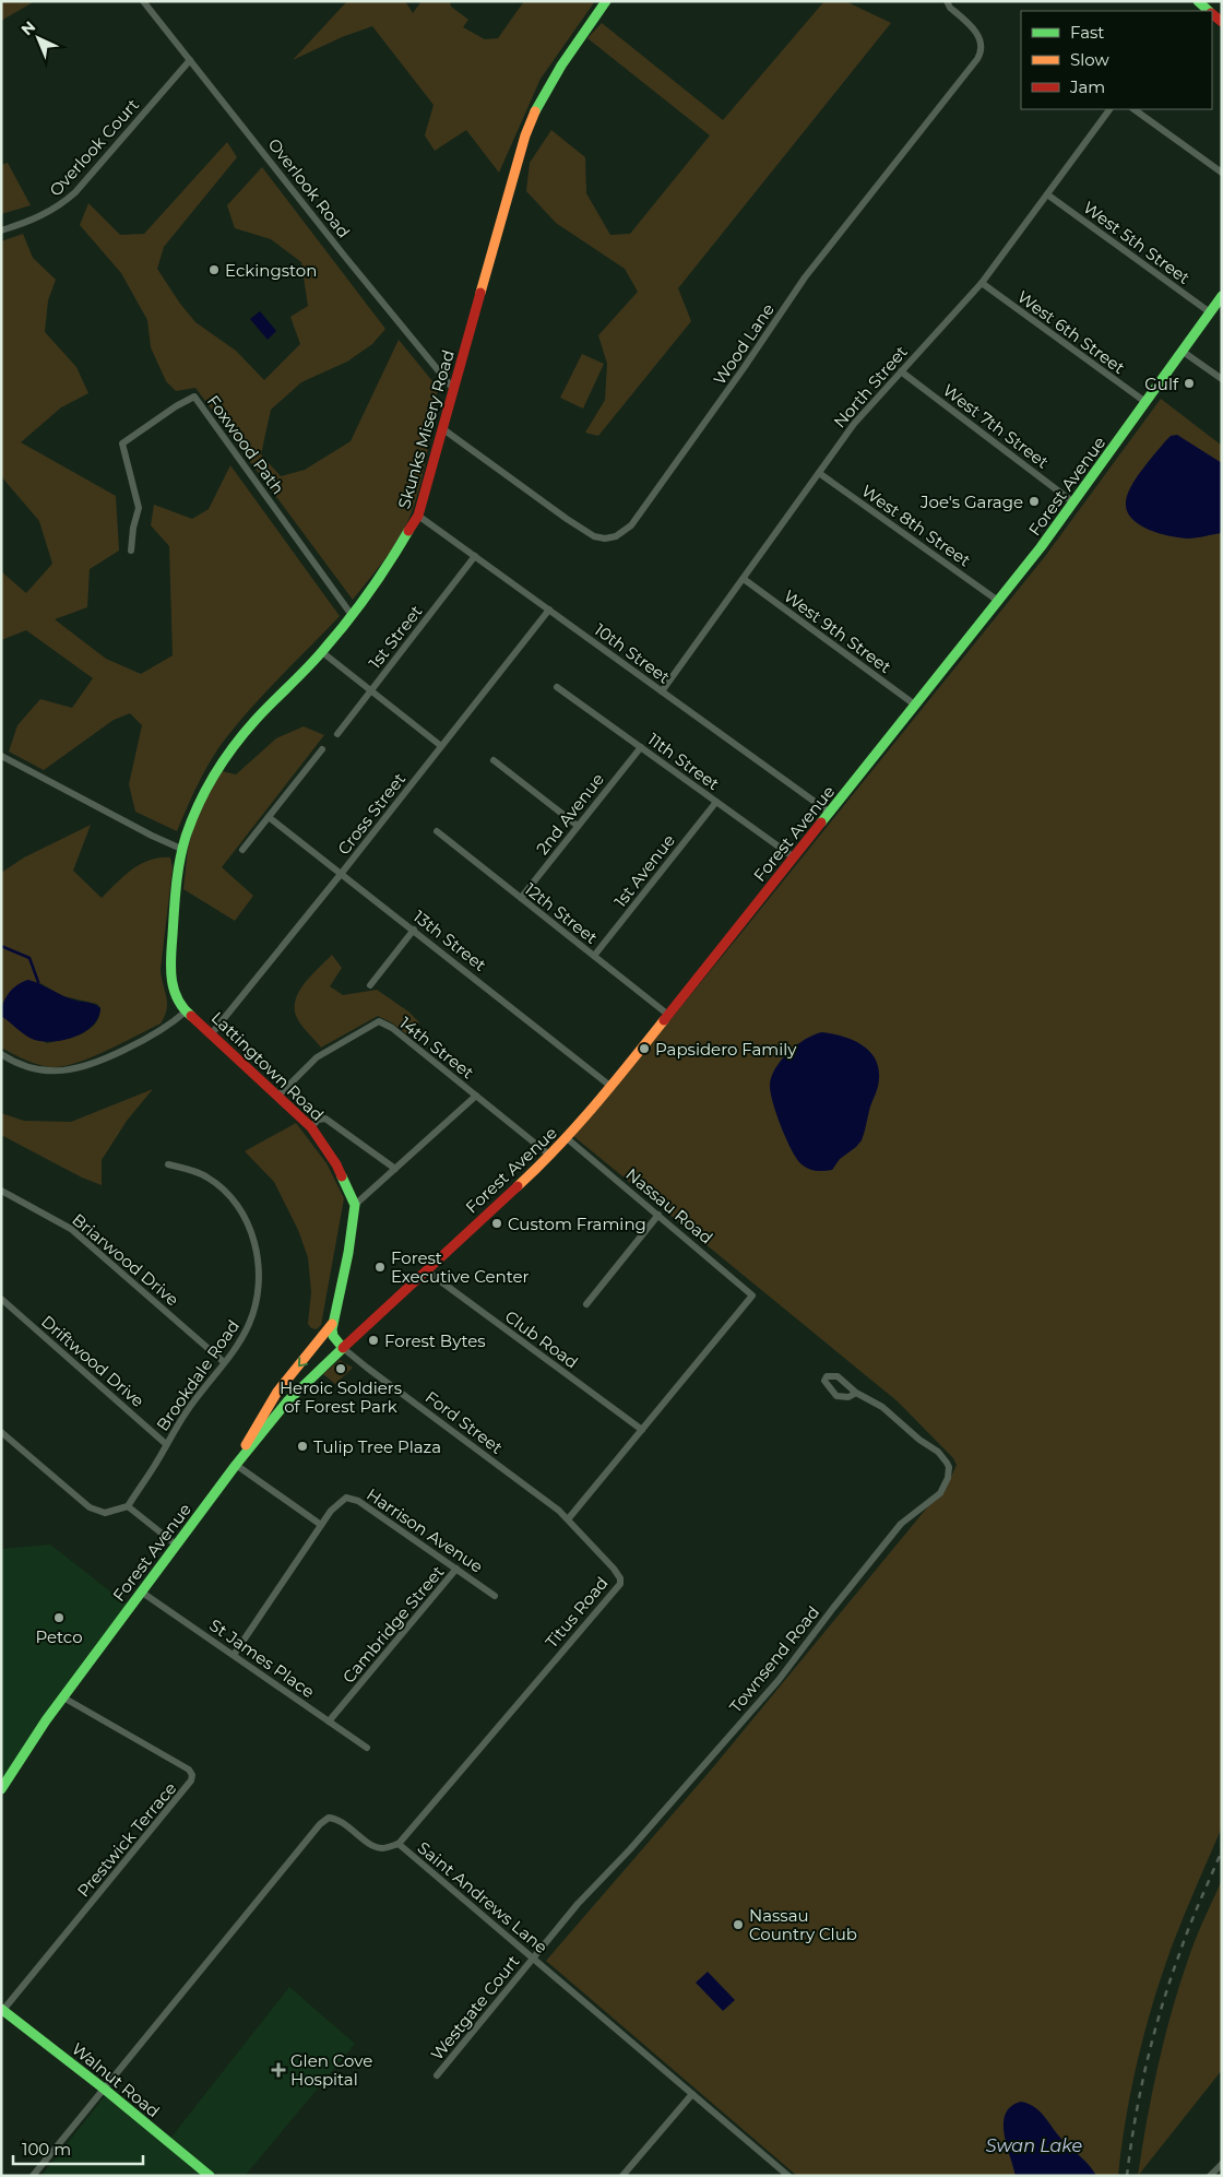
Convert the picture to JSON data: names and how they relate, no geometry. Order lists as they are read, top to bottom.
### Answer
{
  "streets": {
    "main road": [
      "Skunks Misery Road",
      "Forest Avenue",
      "Lattingtown Road",
      "Walnut Road"
    ],
    "street": [
      "Overlook Court",
      "Overlook Road",
      "West 5th Street",
      "West 6th Street",
      "Wood Lane",
      "North Street",
      "West 7th Street",
      "Foxwood Path",
      "West 8th Street",
      "West 9th Street",
      "1st Street",
      "10th Street",
      "11th Street",
      "Cross Street",
      "2nd Avenue",
      "1st Avenue",
      "12th Street",
      "13th Street",
      "14th Street",
      "Nassau Road",
      "Briarwood Drive",
      "Club Road",
      "Driftwood Drive",
      "Brookdale Road",
      "Ford Street",
      "Harrison Avenue",
      "Titus Road",
      "Cambridge Street",
      "St James Place",
      "Townsend Road",
      "Prestwick Terrace",
      "Saint Andrews Lane",
      "Westgate Court"
    ]
  },
  "crossings": [
    ["Overlook Court", "Overlook Road"],
    ["Overlook Road", "Skunks Misery Road"],
    ["West 5th Street", "North Street"],
    ["West 5th Street", "Forest Avenue"],
    ["West 6th Street", "North Street"],
    ["West 6th Street", "Forest Avenue"],
    ["Wood Lane", "Skunks Misery Road"],
    ["North Street", "West 7th Street"],
    ["North Street", "West 8th Street"],
    ["North Street", "West 9th Street"],
    ["North Street", "10th Street"],
    ["West 7th Street", "Forest Avenue"],
    ["Skunks Misery Road", "Foxwood Path"],
    ["Skunks Misery Road", "10th Street"],
    ["Skunks Misery Road", "Lattingtown Road"],
    ["Forest Avenue", "West 8th Street"],
    ["Forest Avenue", "West 9th Street"],
    ["Forest Avenue", "10th Street"],
    ["Forest Avenue", "11th Street"],
    ["Forest Avenue", "12th Street"],
    ["Forest Avenue", "13th Street"],
    ["Forest Avenue", "14th Street"],
    ["Forest Avenue", "Nassau Road"],
    ["Forest Avenue", "Club Road"],
    ["Forest Avenue", "Ford Street"],
    ["Forest Avenue", "St James Place"],
    ["Forest Avenue", "Prestwick Terrace"],
    ["1st Street", "10th Street"],
    ["10th Street", "Cross Street"],
    ["11th Street", "2nd Avenue"],
    ["11th Street", "1st Avenue"],
    ["Cross Street", "13th Street"],
    ["Cross Street", "Lattingtown Road"],
    ["2nd Avenue", "12th Street"],
    ["1st Avenue", "12th Street"],
    ["14th Street", "Lattingtown Road"],
    ["Nassau Road", "Club Road"],
    ["Briarwood Drive", "Brookdale Road"],
    ["Driftwood Drive", "Brookdale Road"],
    ["Ford Street", "Titus Road"],
    ["Harrison Avenue", "Cambridge Street"],
    ["Harrison Avenue", "St James Place"],
    ["Titus Road", "Saint Andrews Lane"],
    ["Cambridge Street", "St James Place"],
    ["Townsend Road", "Saint Andrews Lane"],
    ["Townsend Road", "Westgate Court"],
    ["Prestwick Terrace", "Walnut Road"],
    ["Saint Andrews Lane", "Westgate Court"],
    ["Saint Andrews Lane", "Walnut Road"]
  ],
  "water": ["Swan Lake"],
  "places": {
    "other": [
      "Eckingston",
      "Gulf",
      "Joe's Garage",
      "Papsidero Family",
      "Custom Framing",
      "Forest Executive Center",
      "Forest Bytes",
      "Heroic Soldiers of Forest Park",
      "Tulip Tree Plaza",
      "Petco",
      "Nassau Country Club"
    ],
    "health": ["Glen Cove Hospital"]
  },
  "legend": ["Fast", "Slow", "Jam"],
  "scale_bar": "100 m",
  "north": "top left"
}
